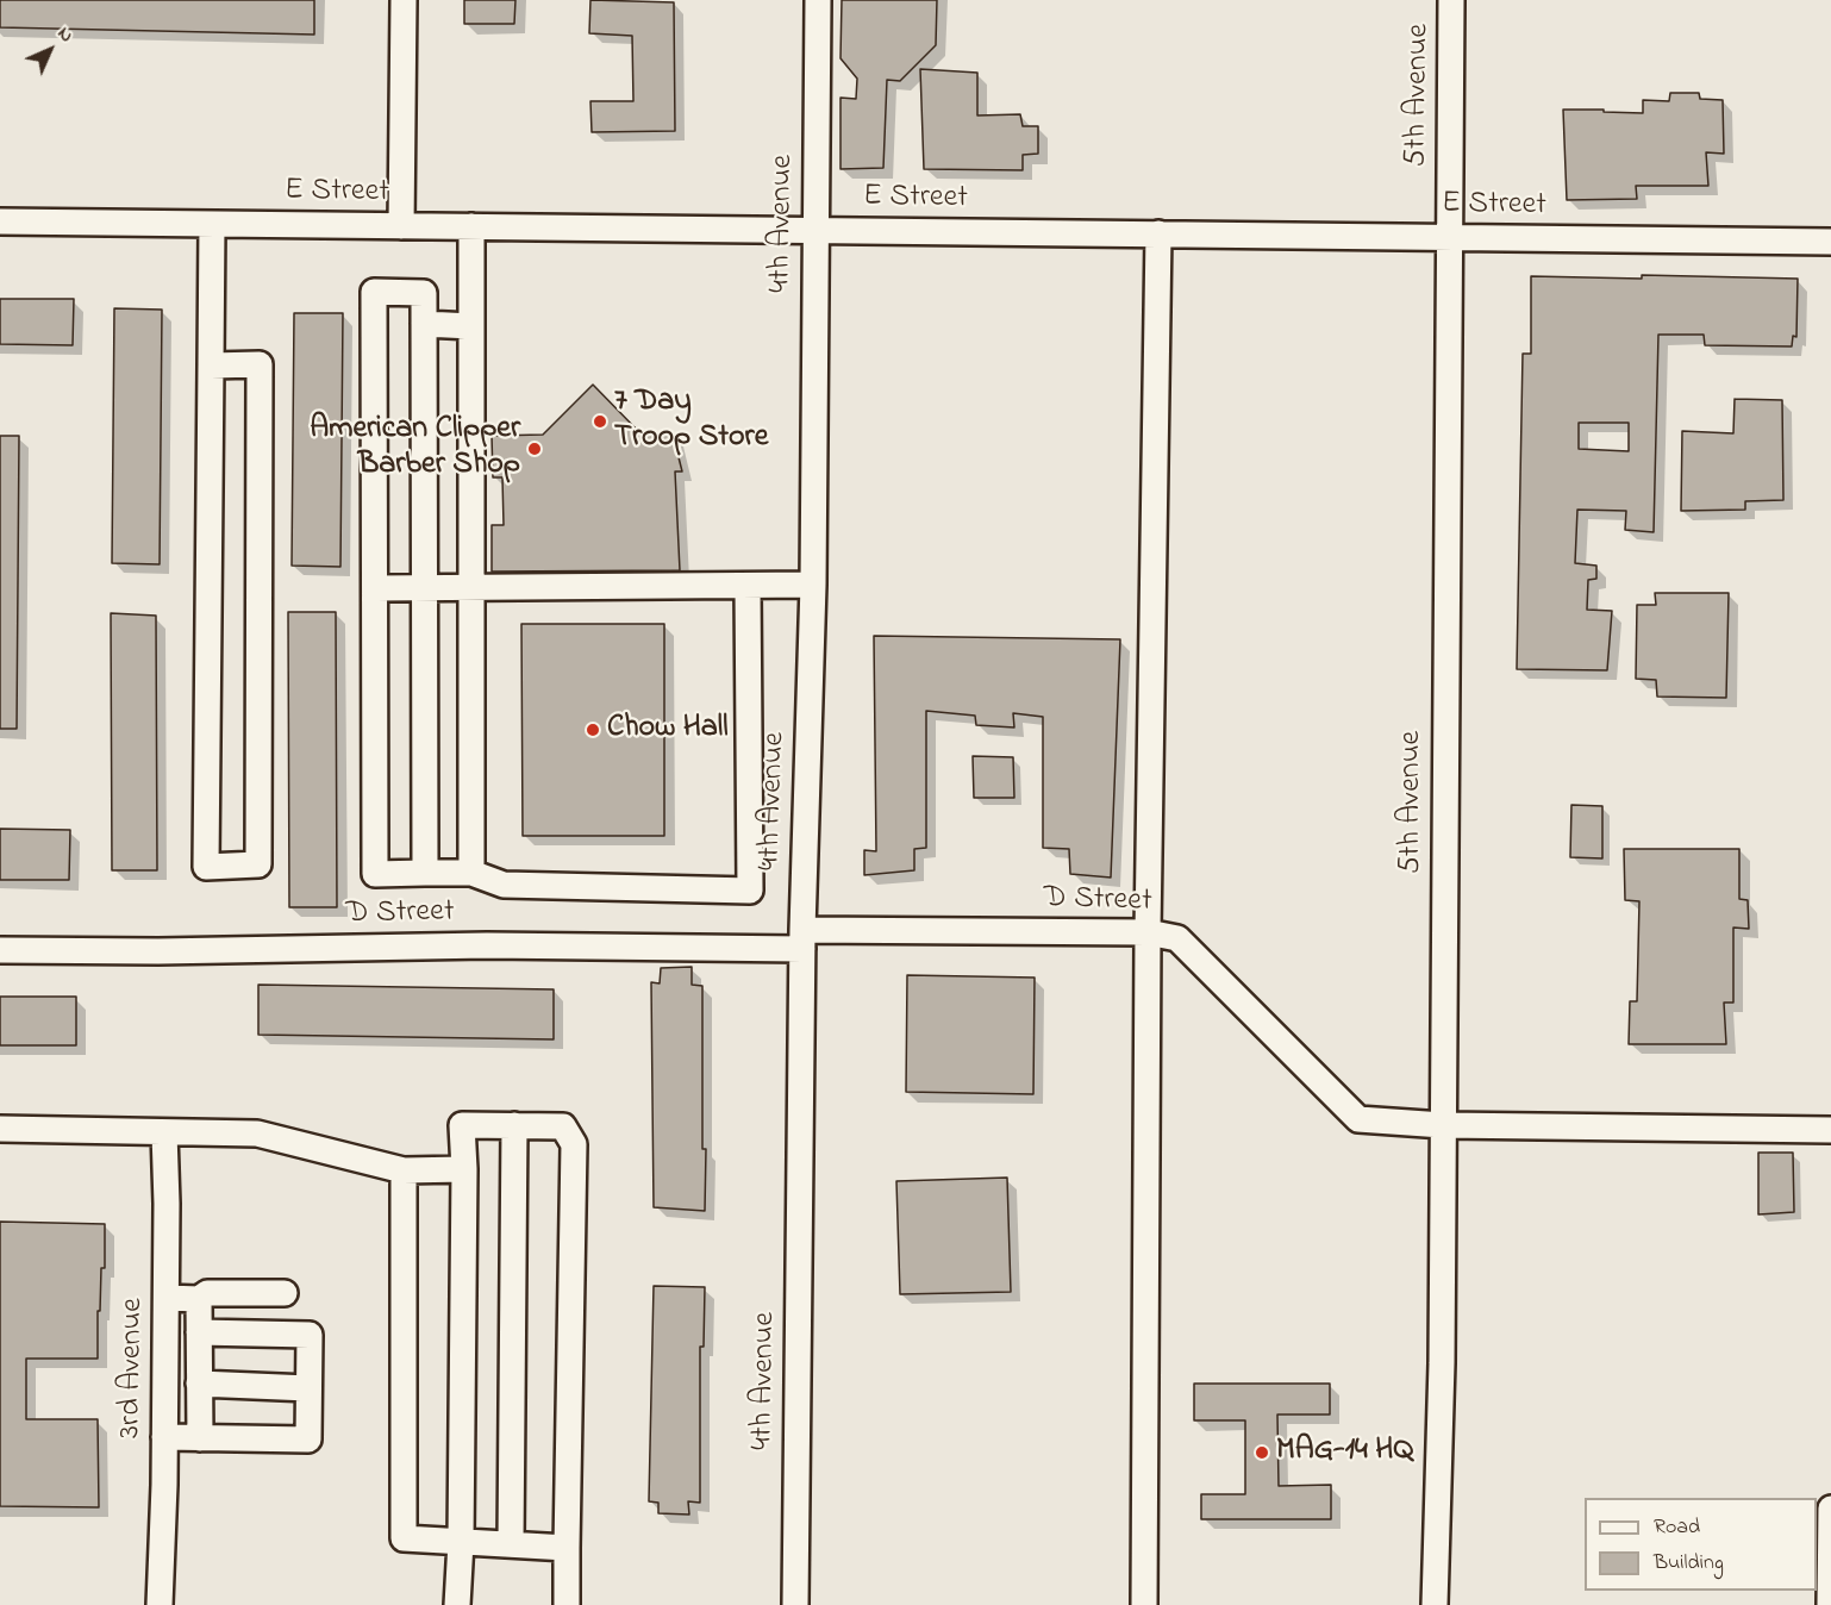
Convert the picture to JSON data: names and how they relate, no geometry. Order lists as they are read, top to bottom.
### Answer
{
  "streets": {
    "street": [
      "5th Avenue",
      "E Street",
      "4th Avenue",
      "D Street",
      "3rd Avenue"
    ]
  },
  "crossings": [
    ["5th Avenue", "E Street"],
    ["5th Avenue", "D Street"],
    ["E Street", "4th Avenue"],
    ["4th Avenue", "D Street"]
  ],
  "places": [
    "7 Day Troop Store",
    "American Clipper Barber Shop",
    "Chow Hall",
    "MAG-14 HQ"
  ],
  "legend": ["Road", "Building"],
  "north": "top right"
}
